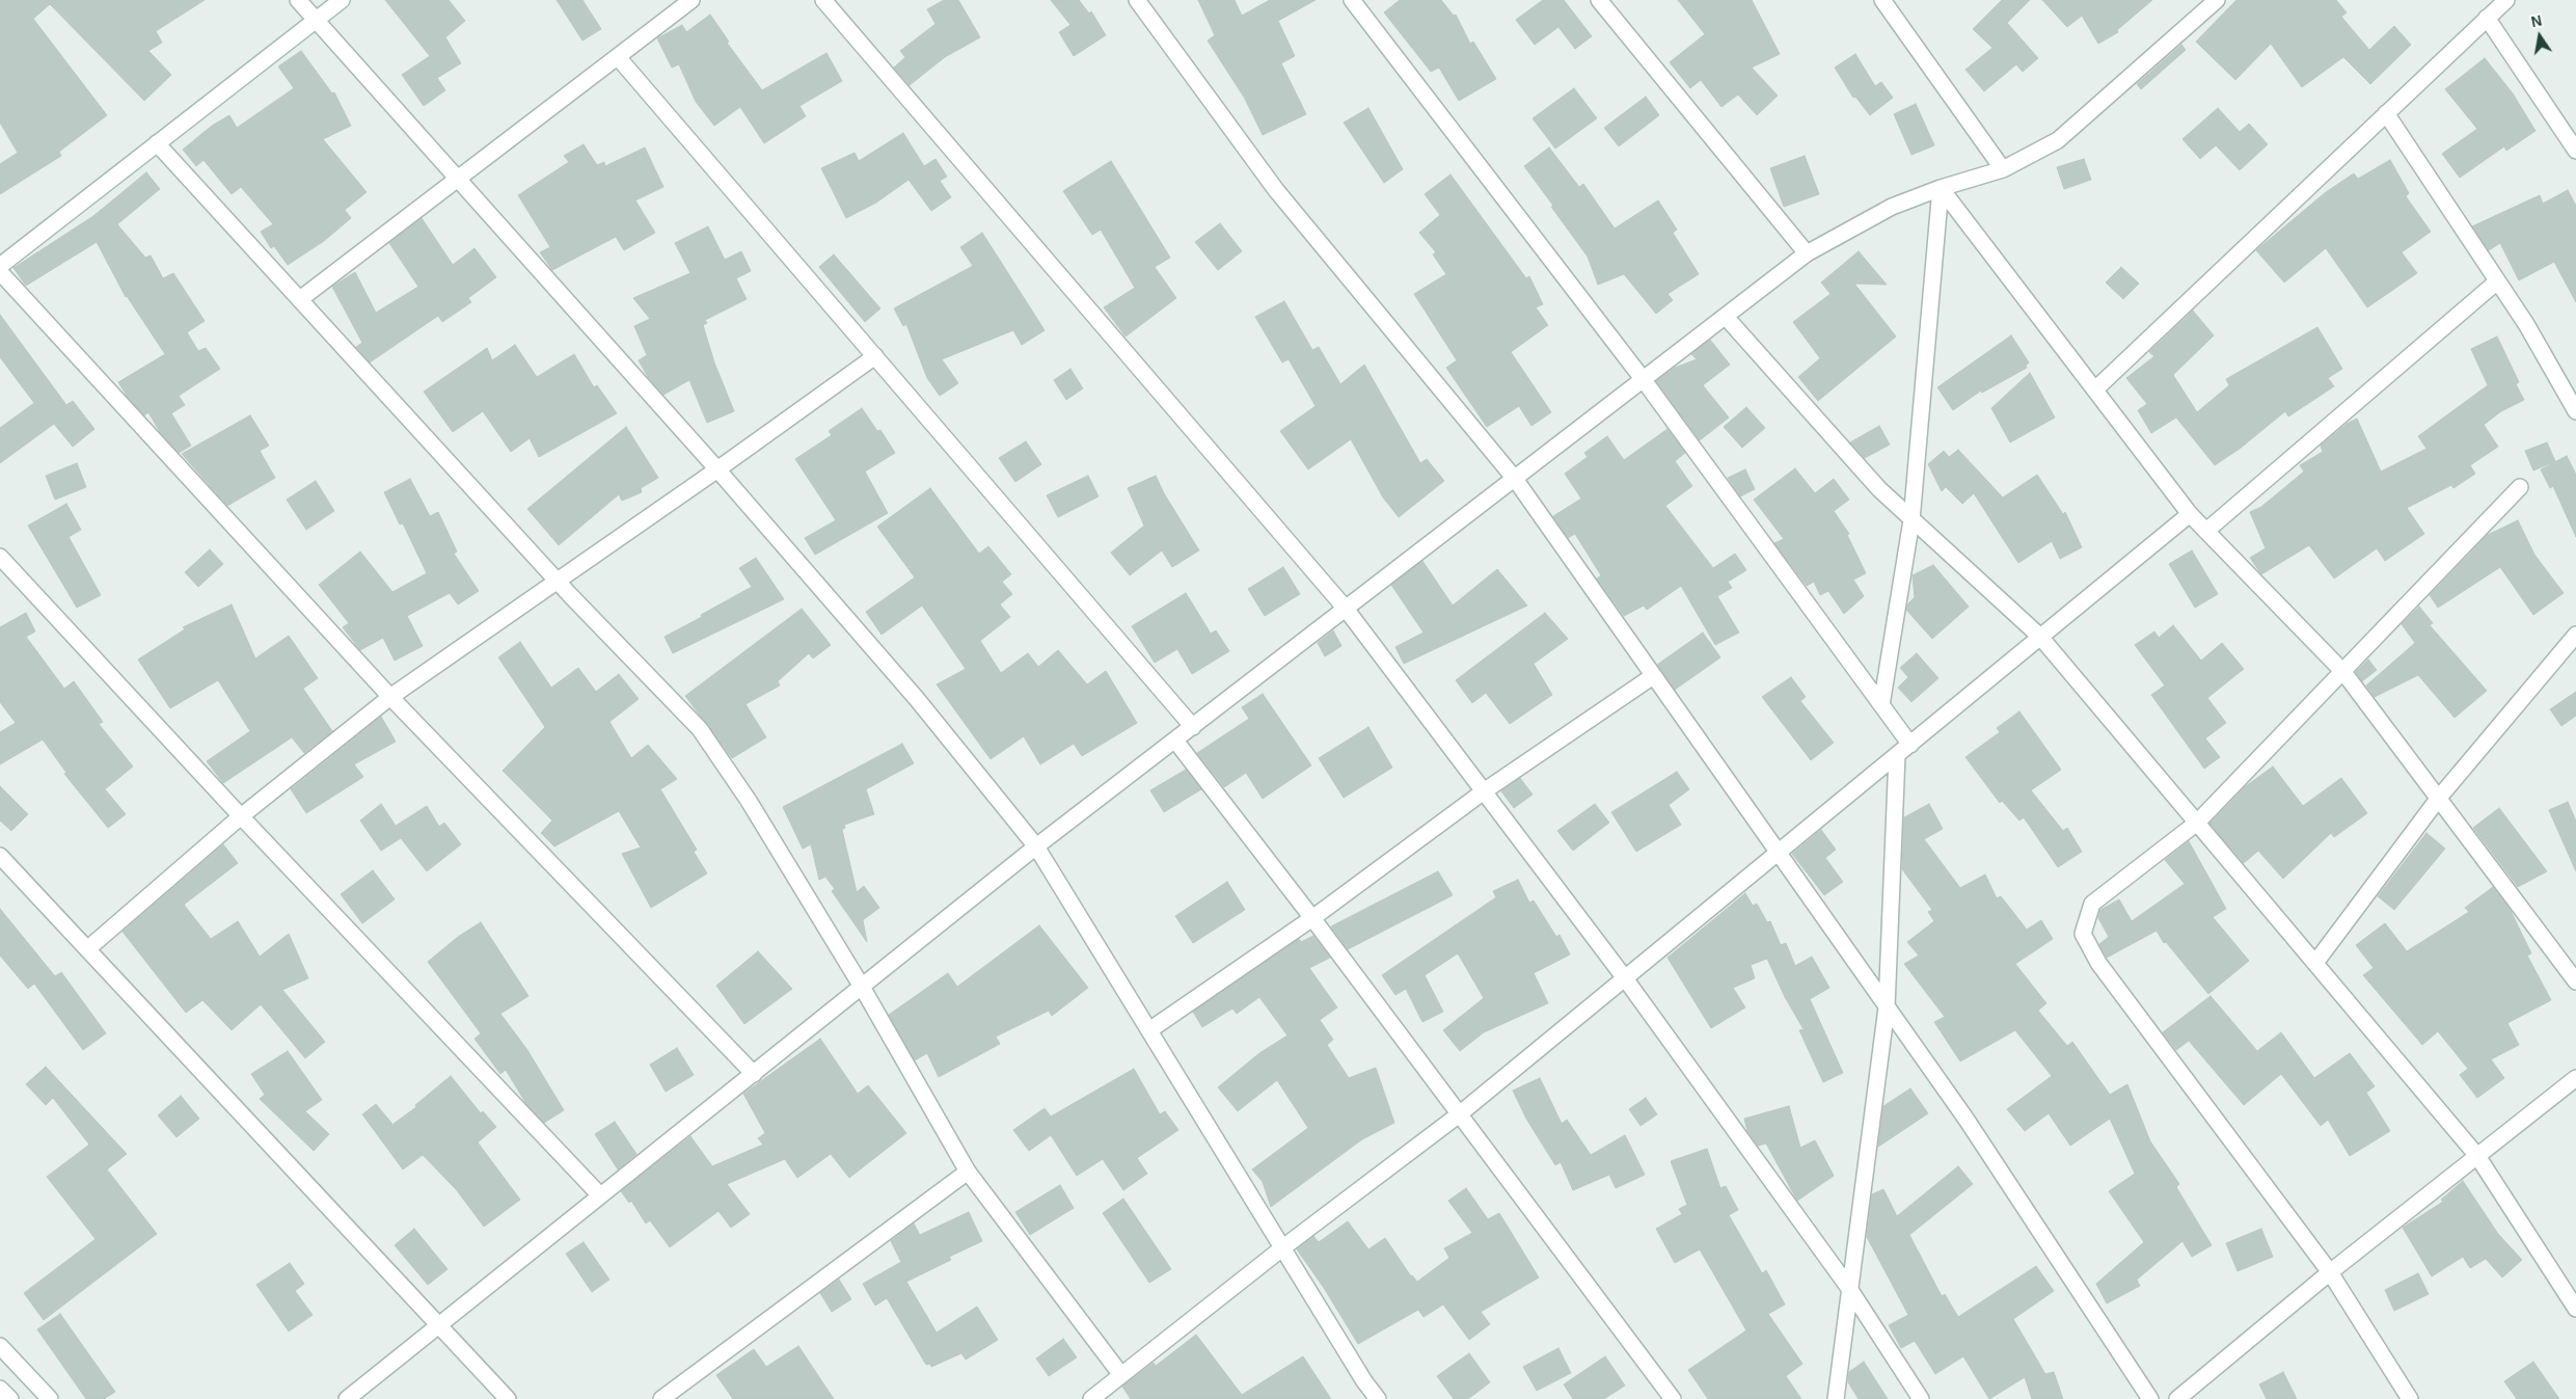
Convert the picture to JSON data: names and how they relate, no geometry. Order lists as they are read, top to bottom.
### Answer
{
  "north": "top"
}
